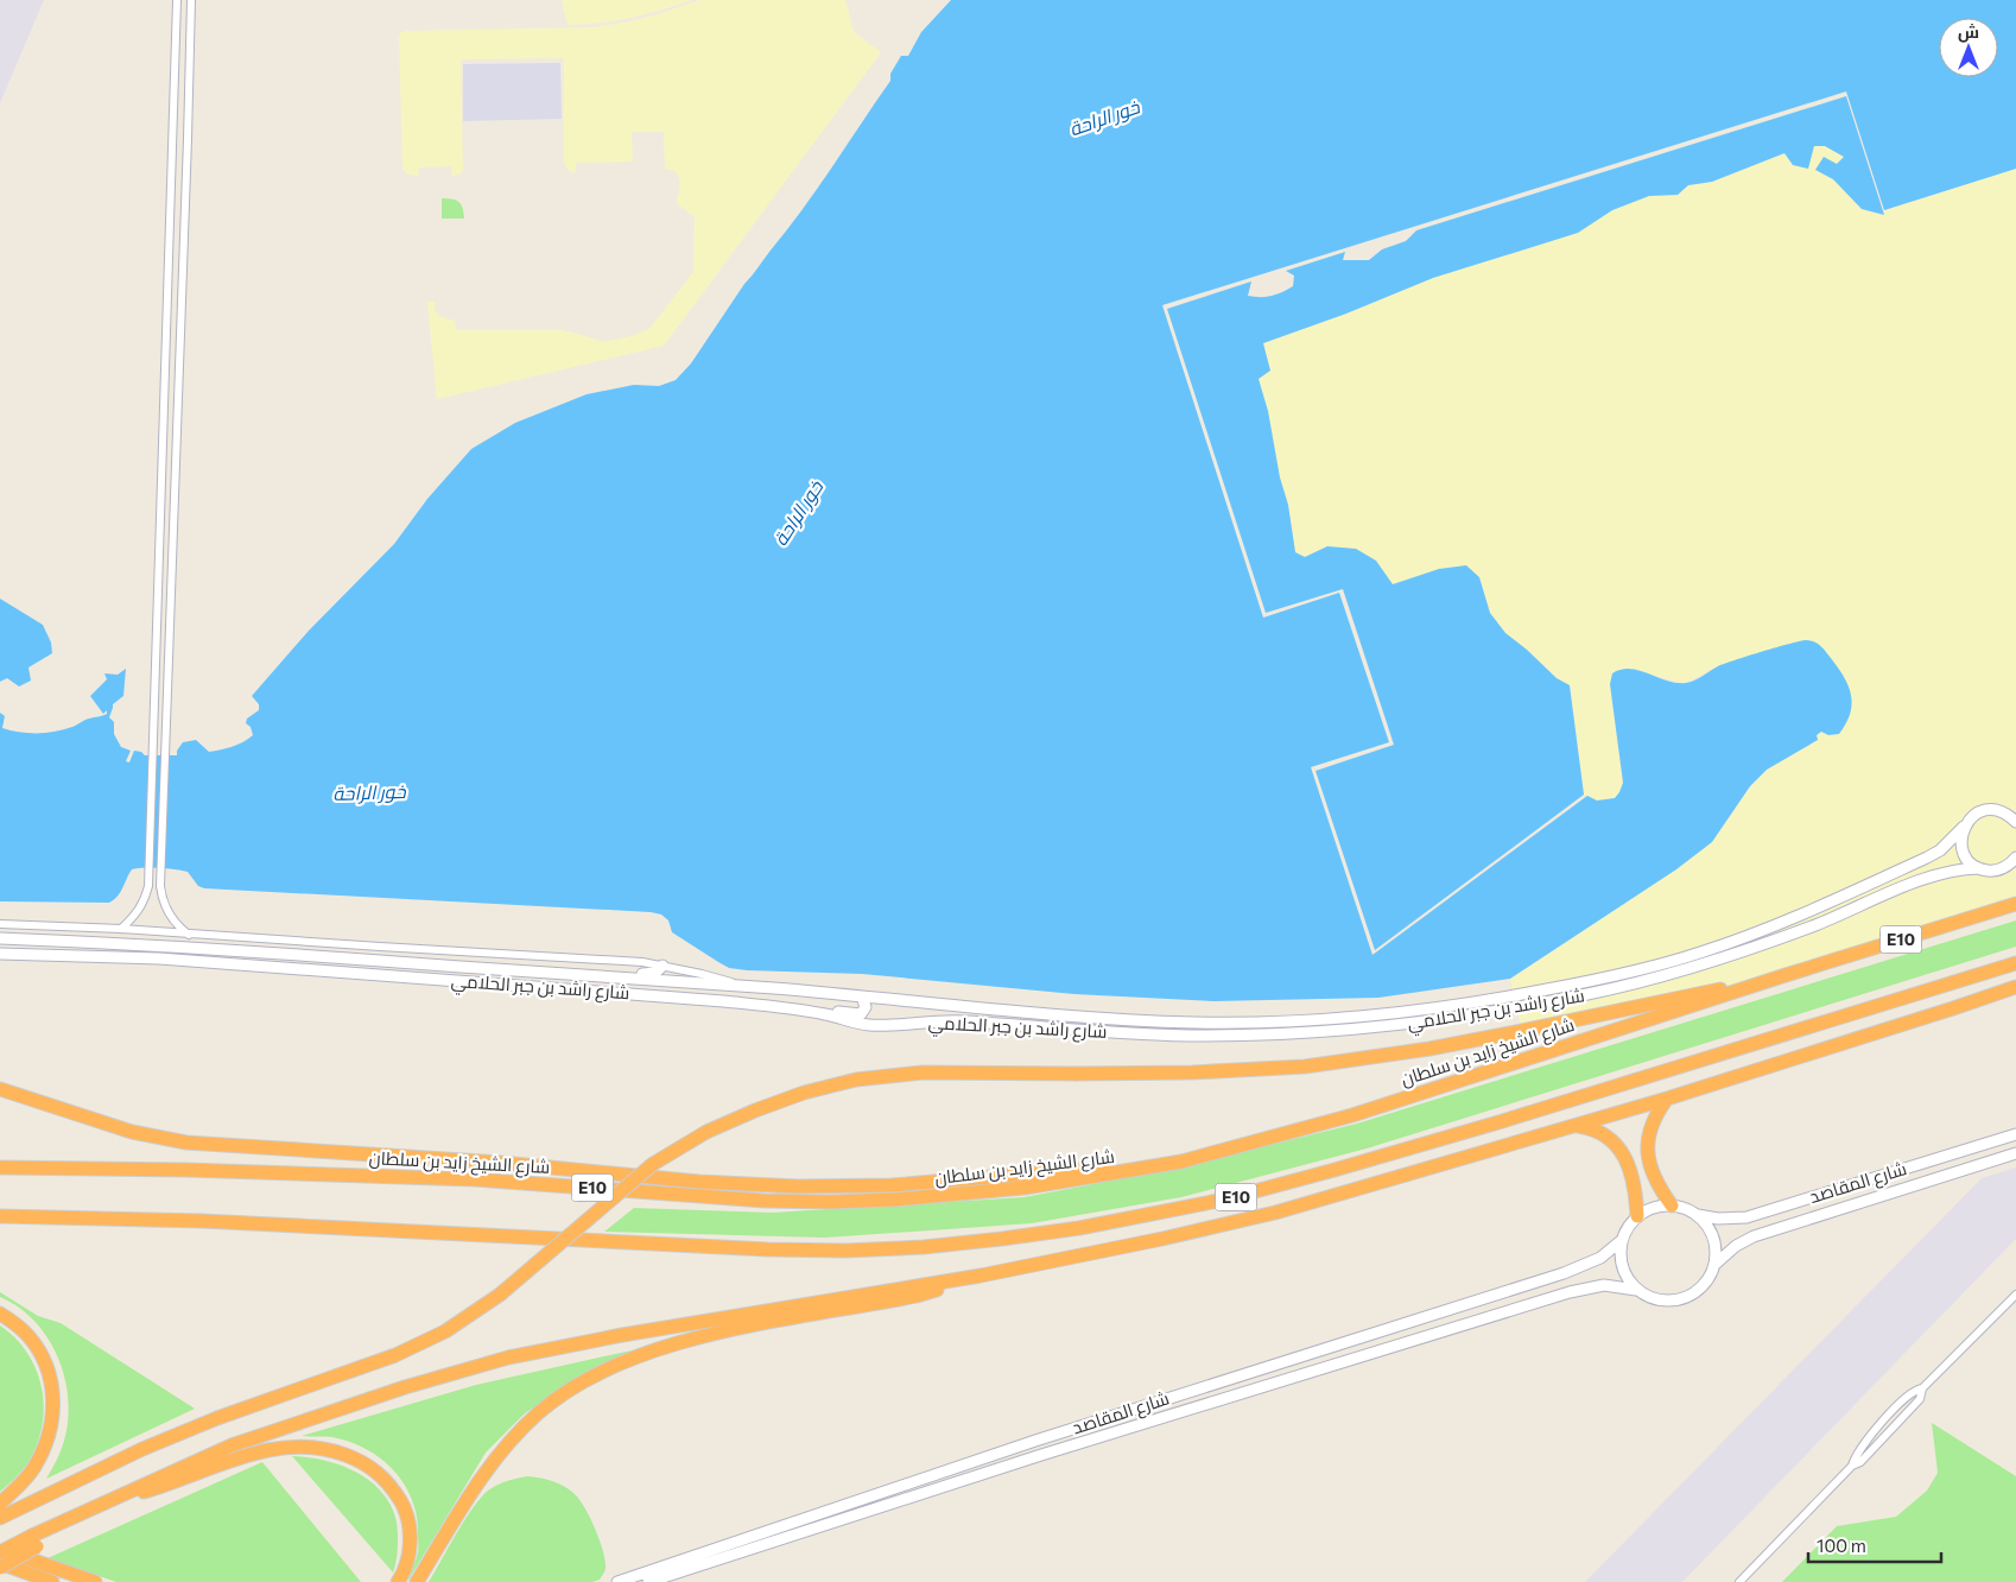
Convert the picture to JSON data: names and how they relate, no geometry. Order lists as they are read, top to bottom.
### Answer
{
  "streets": {
    "highway": ["E10", "شارع الشيخ زايد بن سلطان"],
    "main road": ["شارع راشد بن جبر الحلامي", "شارع المقاصد"]
  },
  "water": ["خور الراحة"],
  "scale_bar": "100 m",
  "north": "top"
}
